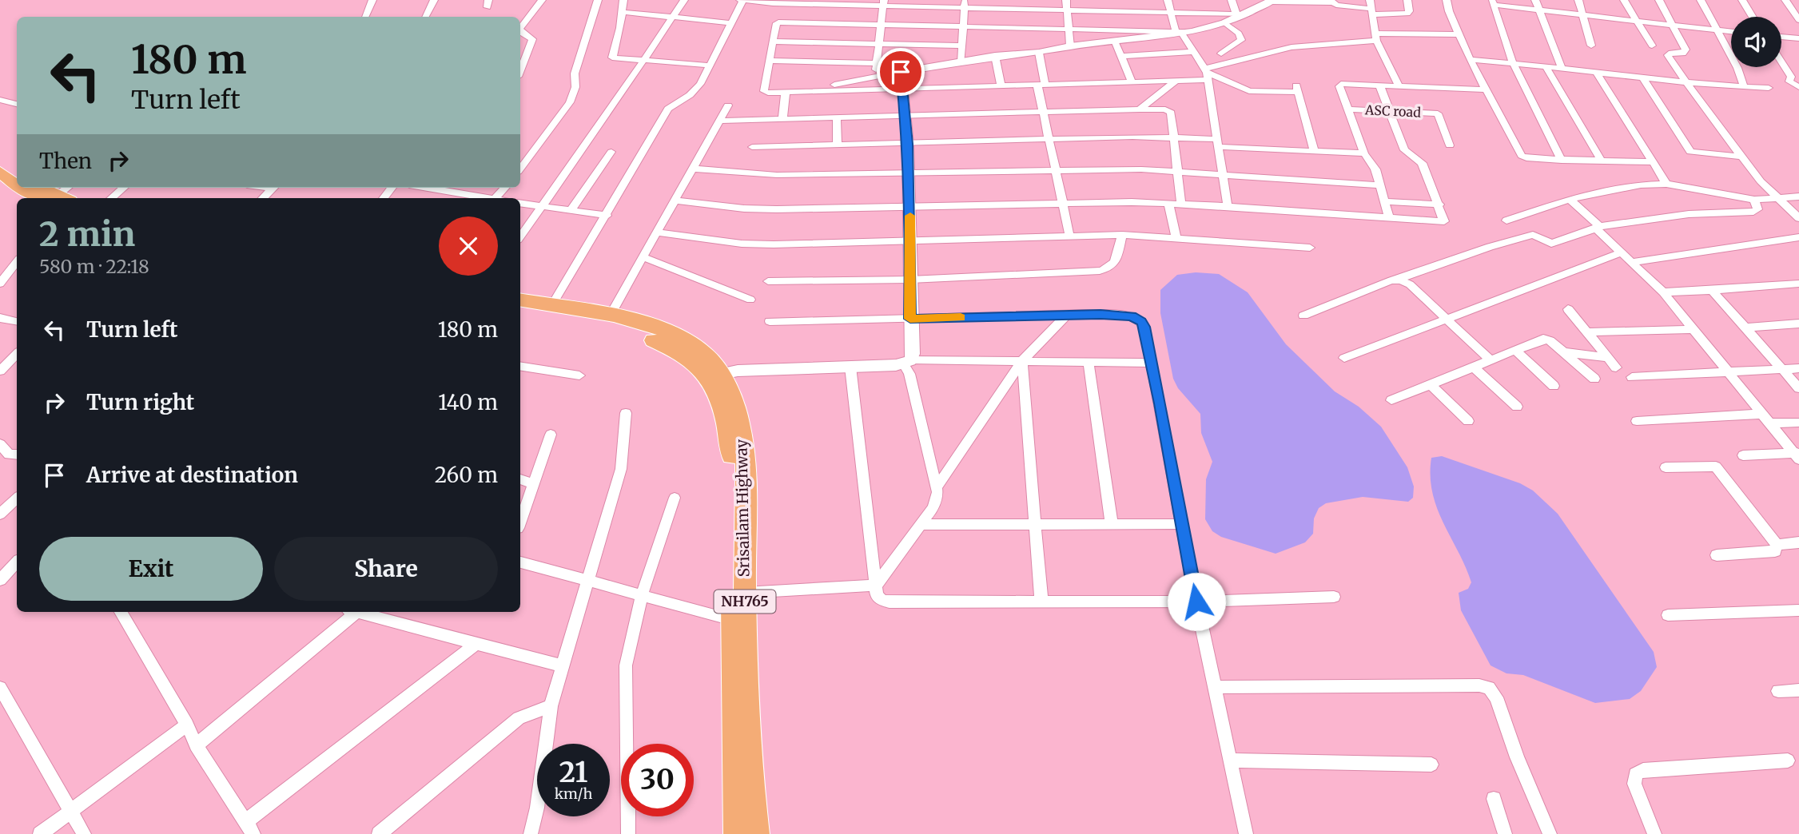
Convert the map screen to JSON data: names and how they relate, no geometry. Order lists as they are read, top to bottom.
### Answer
{
  "streets": {
    "highway": ["Srisailam Highway", "NH765"],
    "street": ["ASC road"]
  },
  "page": {
    "turn": ["180 m", "Turn left"],
    "then": "Then",
    "heading": ["2 min", "580 m · 22:18"],
    "list": [
      {
        "name": "Turn left",
        "value": "180 m"
      },
      {
        "name": "Turn right",
        "value": "140 m"
      },
      {
        "name": "Arrive at destination",
        "value": "260 m"
      }
    ],
    "buttons": ["Exit", "Share"],
    "speed": "21 km/h",
    "limit": "30"
  }
}
